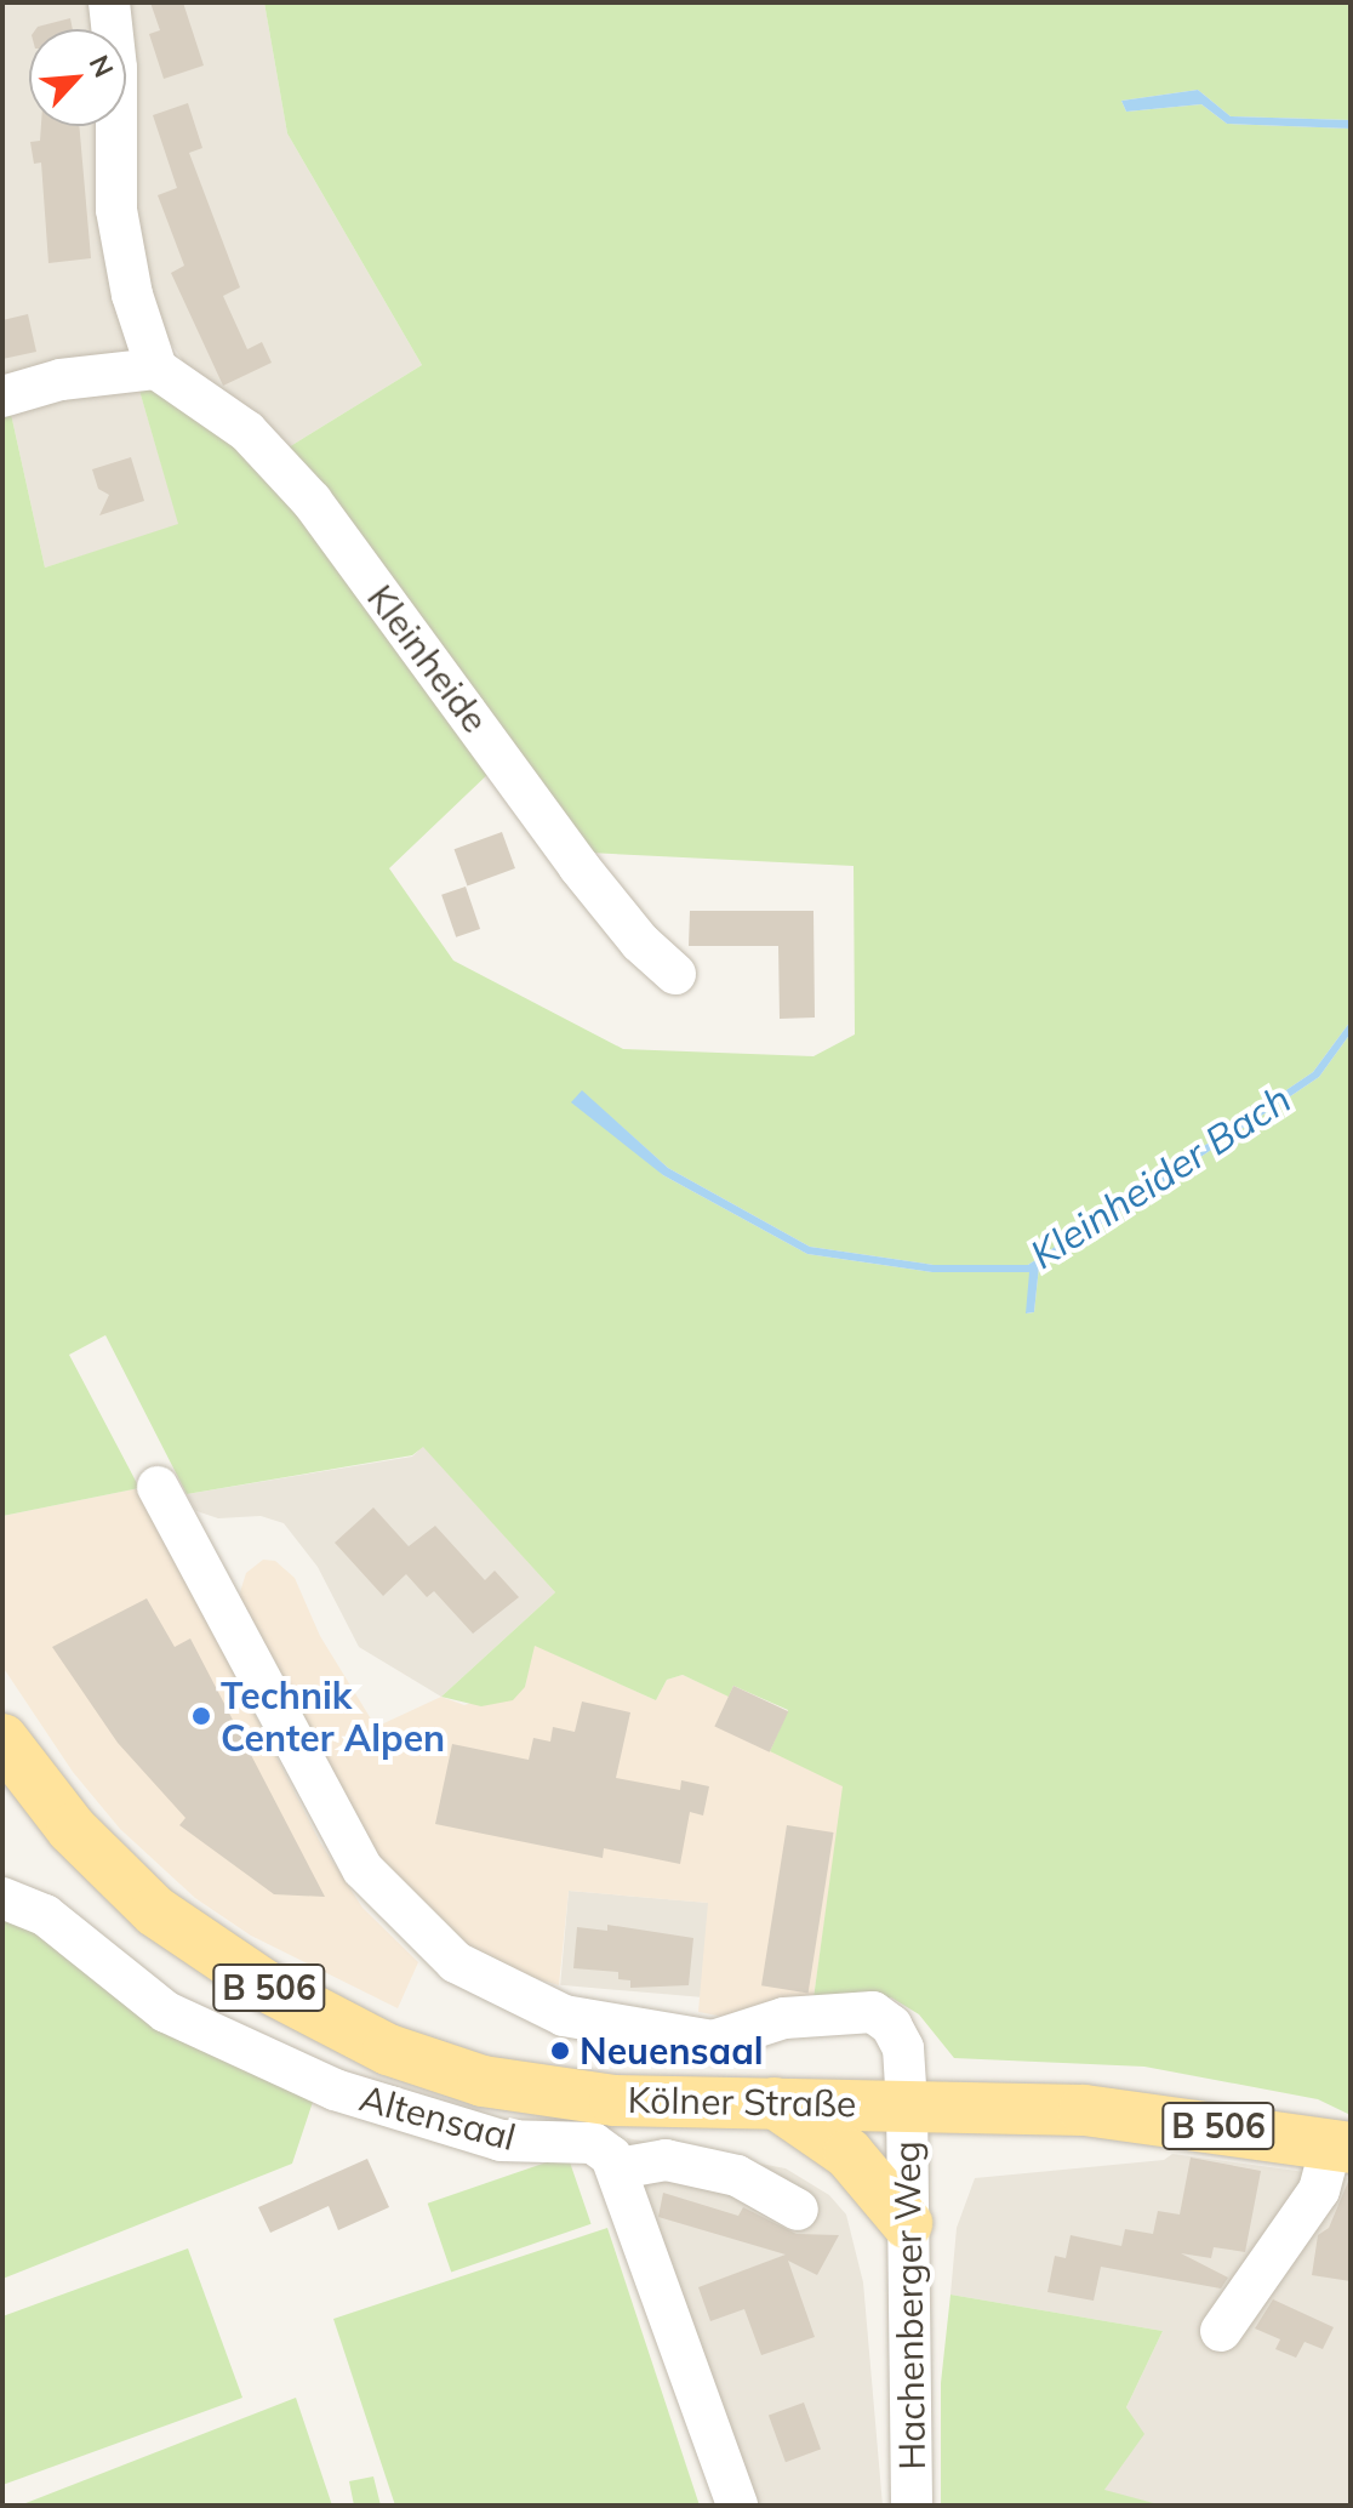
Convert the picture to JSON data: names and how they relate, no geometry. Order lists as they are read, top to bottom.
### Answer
{
  "streets": {
    "main road": ["B 506", "Kölner Straße"],
    "street": ["Kleinheide", "Altensaal", "Hachenberger Weg"]
  },
  "crossings": [
    ["Kölner Straße", "Hachenberger Weg"]
  ],
  "water": ["Kleinheider Bach"],
  "places": ["Technik Center Alpen", "Neuensaal"],
  "north": "top right"
}
